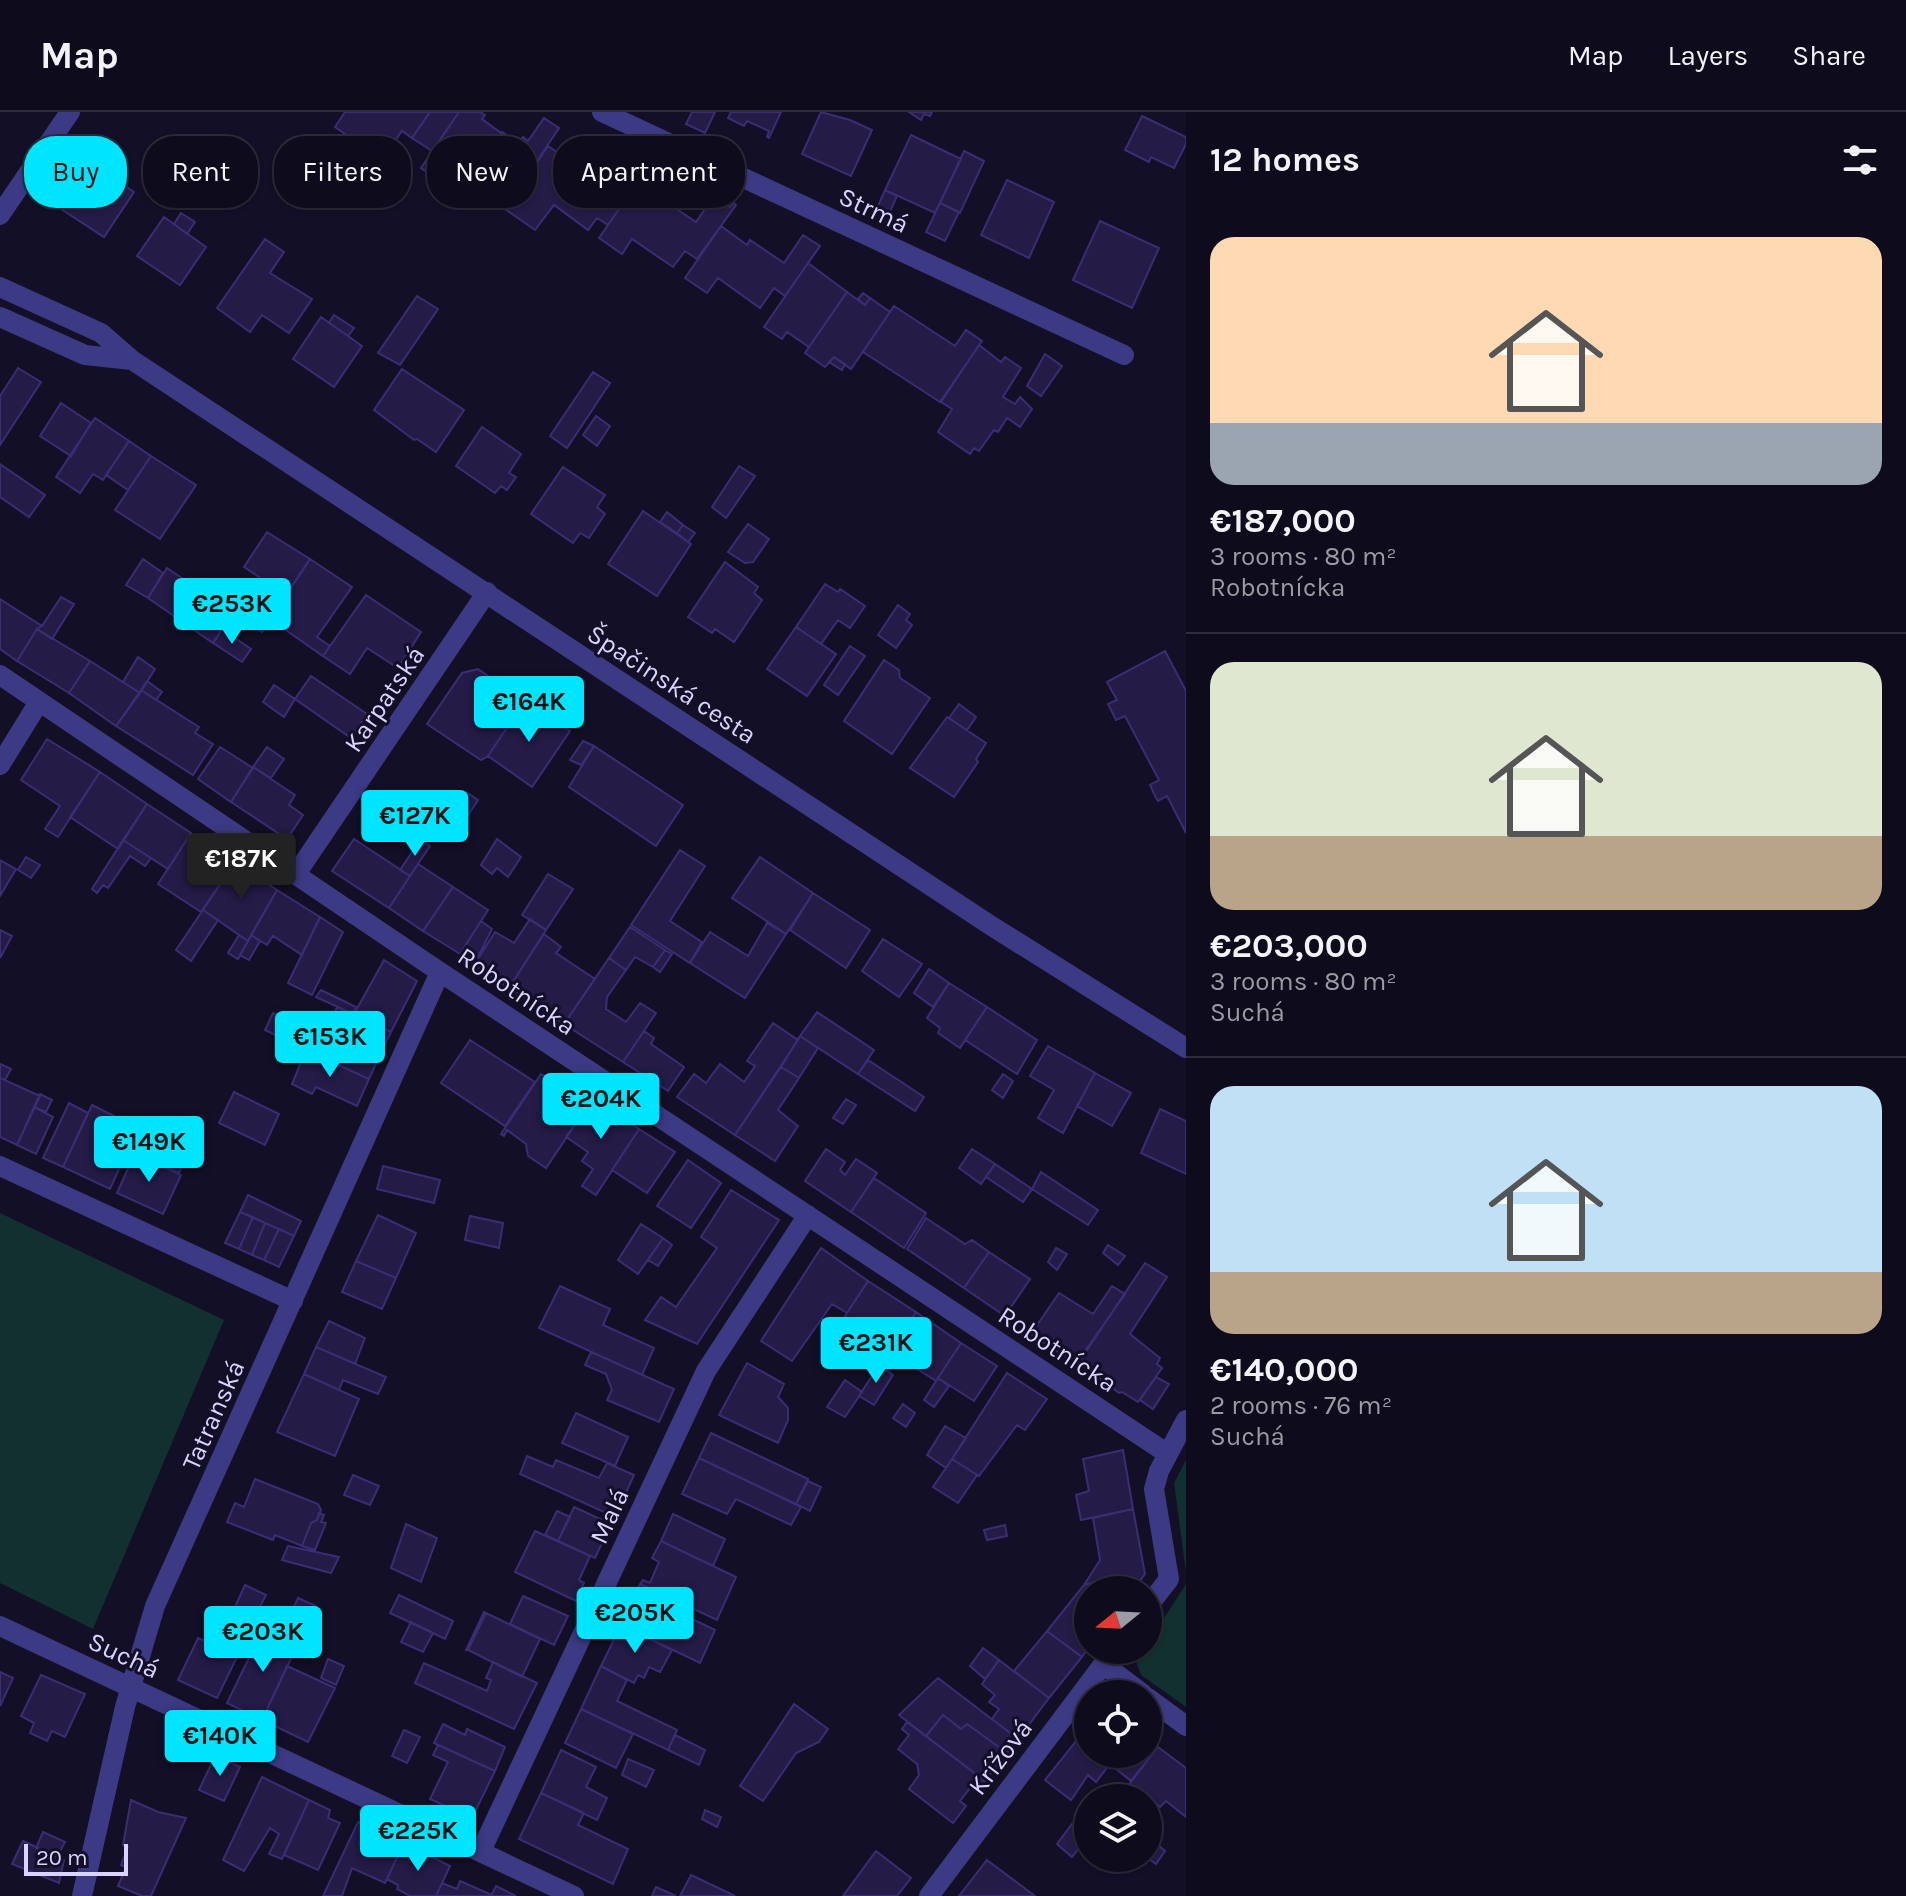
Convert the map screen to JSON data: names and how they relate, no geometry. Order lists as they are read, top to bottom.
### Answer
{
  "streets": {
    "street": [
      "Strmá",
      "Špačinská cesta",
      "Karpatská",
      "Robotnícka",
      "Tatranská",
      "Malá",
      "Suchá",
      "Krížová"
    ]
  },
  "crossings": [
    ["Špačinská cesta", "Karpatská"],
    ["Karpatská", "Robotnícka"],
    ["Robotnícka", "Tatranská"],
    ["Robotnícka", "Malá"],
    ["Tatranská", "Suchá"],
    ["Malá", "Suchá"]
  ],
  "scale_bar": "20 m",
  "north": "left",
  "page": {
    "header": "Map",
    "nav": ["Map", "Layers", "Share"],
    "heading": "12 homes",
    "chip": [
      "Buy",
      "Rent",
      "Filters",
      "New",
      "Apartment"
    ],
    "list": [
      {
        "name": "€187,000",
        "note": "3 rooms · 80 m² · Robotnícka"
      },
      {
        "name": "€203,000",
        "note": "3 rooms · 80 m² · Suchá"
      },
      {
        "name": "€140,000",
        "note": "2 rooms · 76 m² · Suchá"
      }
    ],
    "price": [
      "€253K",
      "€164K",
      "€127K",
      "€187K",
      "€153K",
      "€204K",
      "€149K",
      "€231K",
      "€205K",
      "€203K",
      "€140K",
      "€225K"
    ],
    "scale": "20 m"
  }
}
